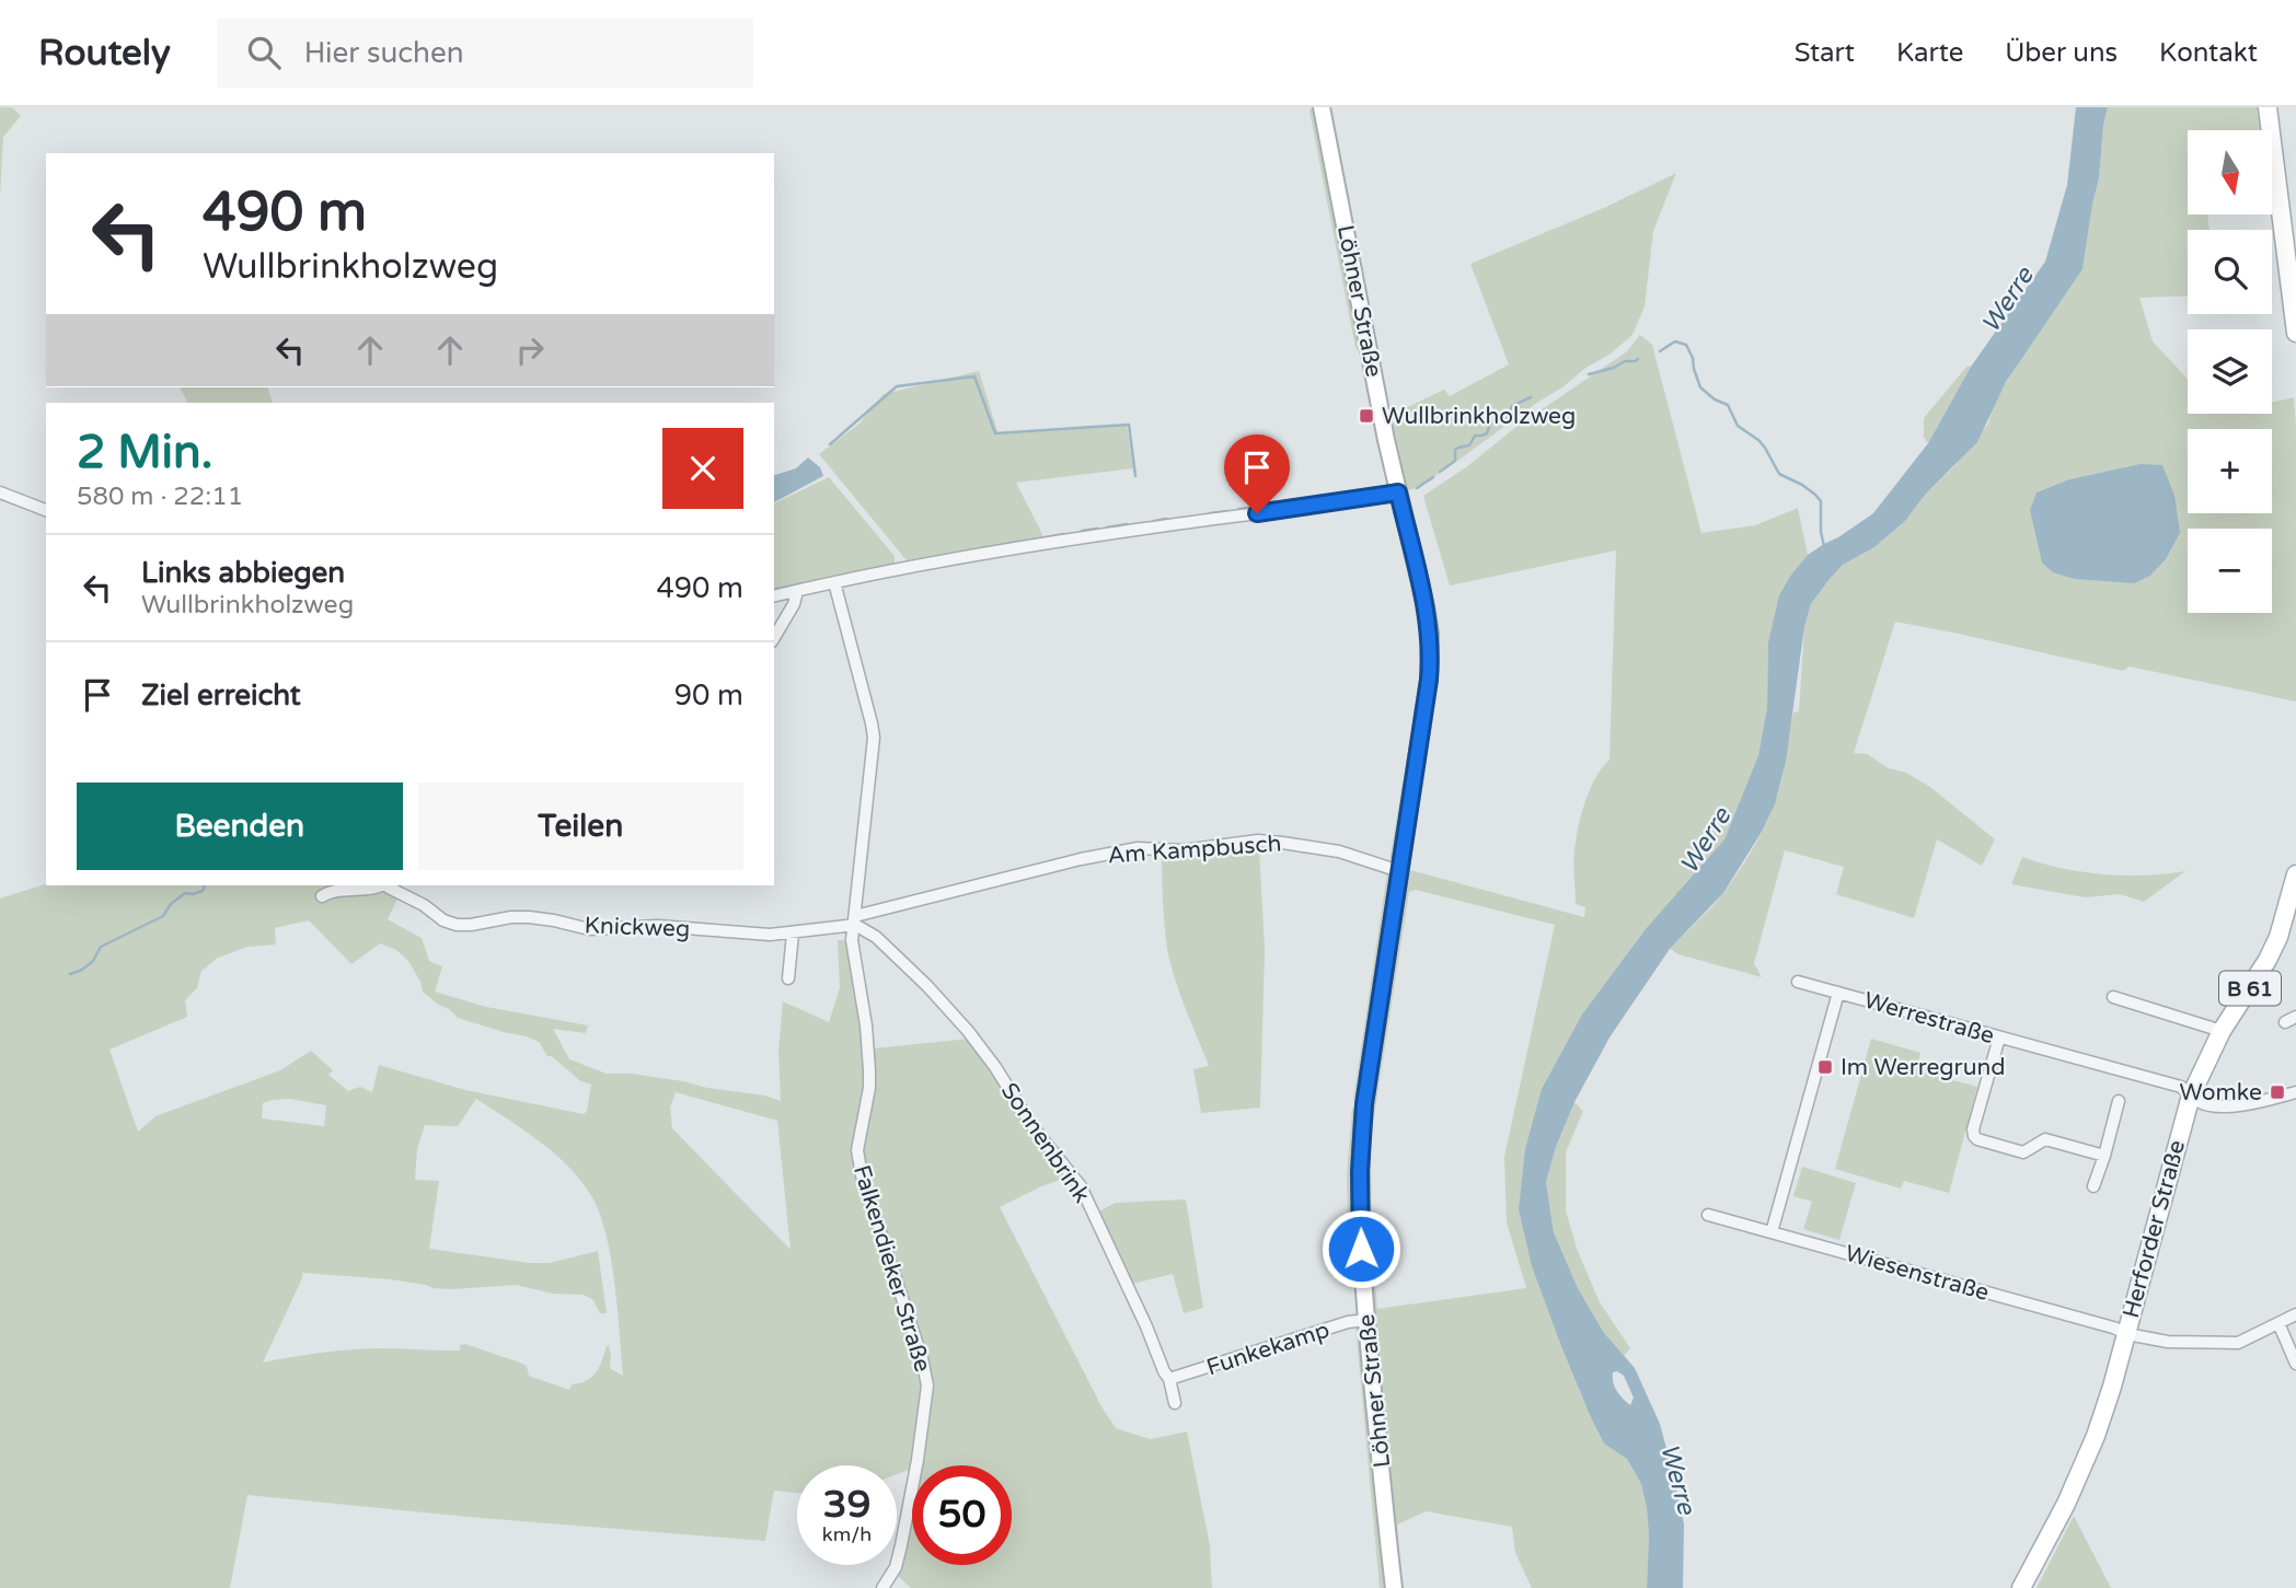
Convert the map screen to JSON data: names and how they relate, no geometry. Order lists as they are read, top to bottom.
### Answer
{
  "streets": {
    "main road": ["Löhner Straße", "B 61", "Herforder Straße"],
    "street": [
      "Am Kampbusch",
      "Knickweg",
      "Werrestraße",
      "Sonnenbrink",
      "Falkendieker Straße",
      "Wiesenstraße",
      "Funkekamp"
    ]
  },
  "crossings": [
    ["Löhner Straße", "Am Kampbusch"],
    ["Löhner Straße", "Funkekamp"],
    ["Am Kampbusch", "Knickweg"],
    ["Am Kampbusch", "Sonnenbrink"],
    ["Am Kampbusch", "Falkendieker Straße"],
    ["Knickweg", "Sonnenbrink"],
    ["Knickweg", "Falkendieker Straße"],
    ["Werrestraße", "Herforder Straße"],
    ["Sonnenbrink", "Falkendieker Straße"],
    ["Sonnenbrink", "Funkekamp"],
    ["Herforder Straße", "Wiesenstraße"]
  ],
  "water": ["Werre"],
  "places": {
    "transit": ["Wullbrinkholzweg", "Im Werregrund", "Womke"]
  },
  "north": "bottom",
  "page": {
    "header": "Routely",
    "search": "Hier suchen",
    "nav": [
      "Start",
      "Karte",
      "Über uns",
      "Kontakt"
    ],
    "map_buttons": ["+", "−"],
    "turn": ["490 m", "Wullbrinkholzweg"],
    "heading": ["2 Min.", "580 m · 22:11"],
    "list": [
      {
        "name": "Links abbiegen",
        "note": "Wullbrinkholzweg",
        "value": "490 m"
      },
      {
        "name": "Ziel erreicht",
        "value": "90 m"
      }
    ],
    "buttons": ["Beenden", "Teilen"],
    "speed": "39 km/h",
    "limit": "50"
  }
}
